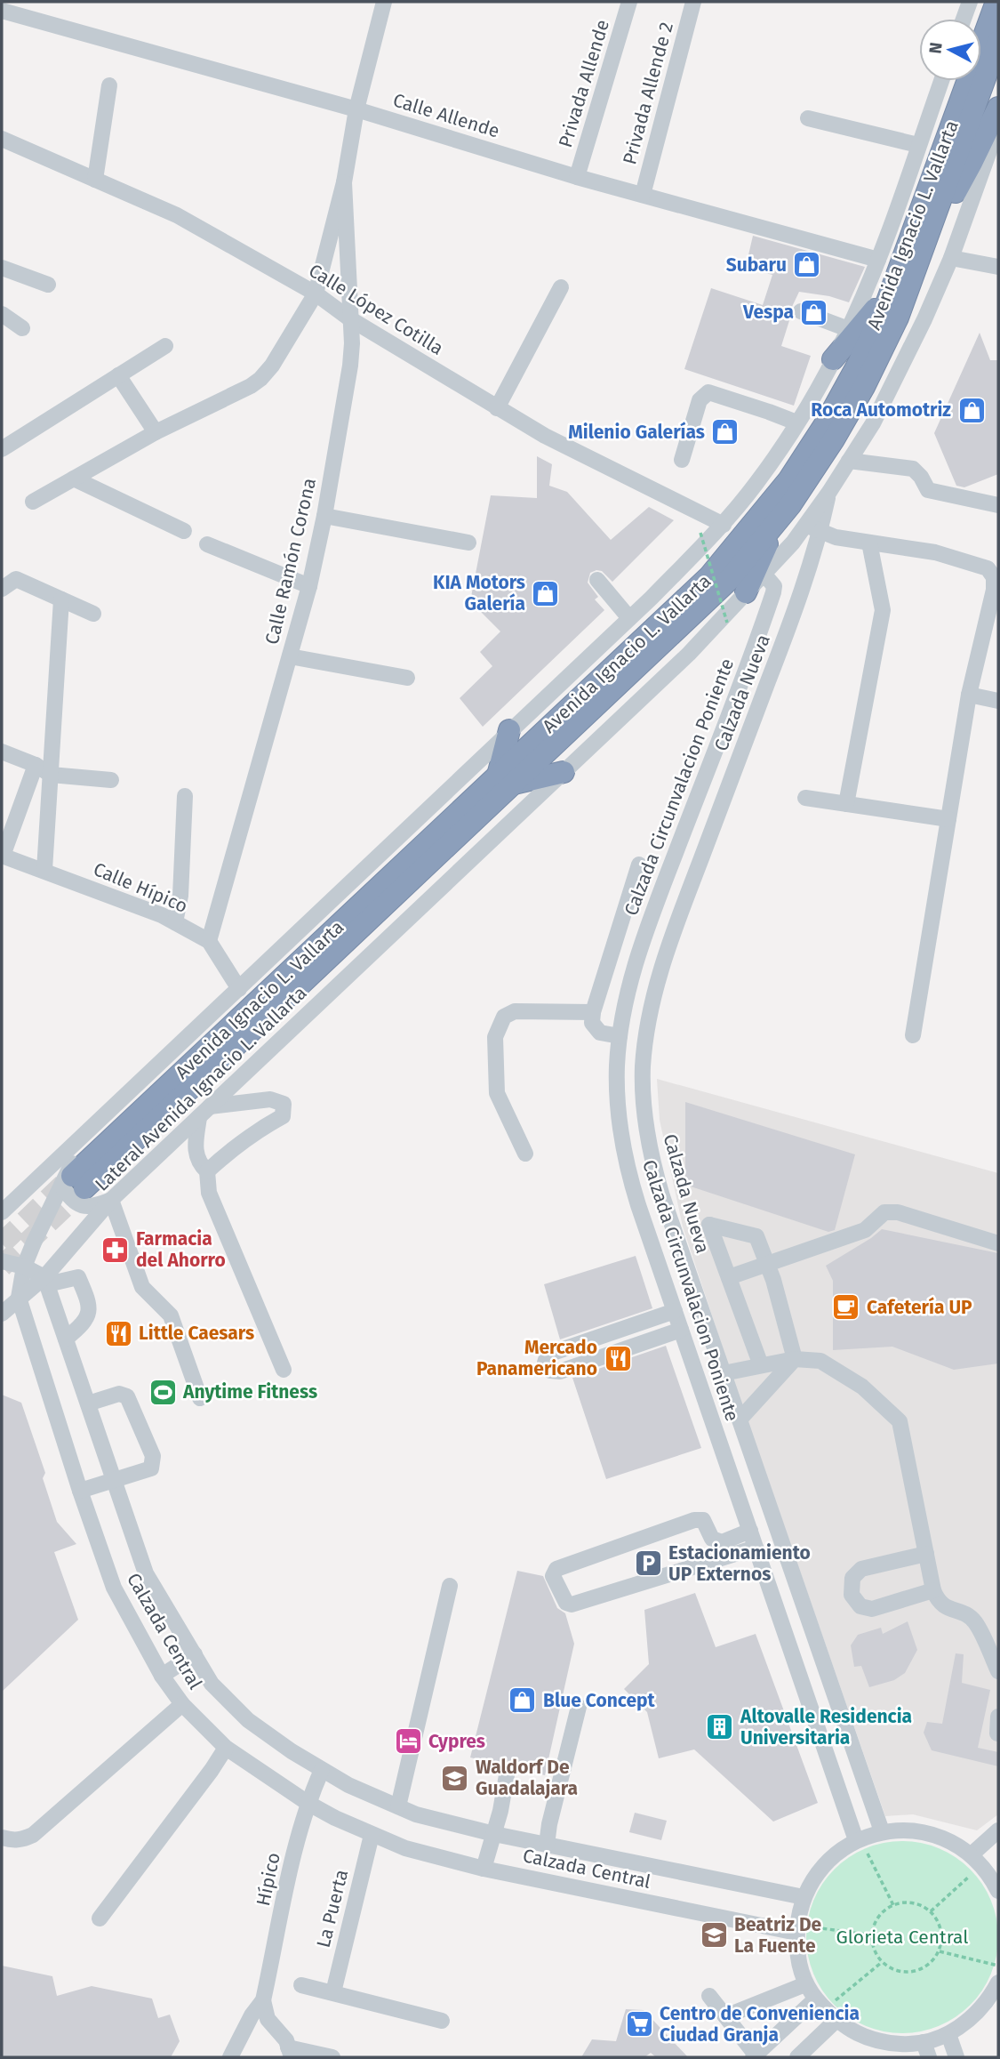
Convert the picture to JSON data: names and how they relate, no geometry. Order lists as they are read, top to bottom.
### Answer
{
  "streets": {
    "highway": ["Avenida Ignacio L. Vallarta"],
    "street": [
      "Privada Allende",
      "Privada Allende 2",
      "Calle Allende",
      "Calle López Cotilla",
      "Calle Ramón Corona",
      "Calzada Nueva",
      "Calzada Circunvalacion Poniente",
      "Calle Hípico",
      "Lateral Avenida Ignacio L. Vallarta",
      "Calzada Central",
      "Hípico",
      "La Puerta"
    ]
  },
  "crossings": [
    ["Privada Allende", "Calle Allende"],
    ["Privada Allende 2", "Calle Allende"],
    ["Calle Allende", "Avenida Ignacio L. Vallarta"],
    ["Avenida Ignacio L. Vallarta", "Calle López Cotilla"],
    ["Avenida Ignacio L. Vallarta", "Calzada Nueva"],
    ["Avenida Ignacio L. Vallarta", "Calzada Circunvalacion Poniente"],
    ["Avenida Ignacio L. Vallarta", "Calle Hípico"],
    ["Avenida Ignacio L. Vallarta", "Lateral Avenida Ignacio L. Vallarta"],
    ["Calle López Cotilla", "Calle Ramón Corona"],
    ["Calle Ramón Corona", "Calle Hípico"],
    ["Lateral Avenida Ignacio L. Vallarta", "Calzada Central"],
    ["Calzada Central", "Hípico"],
    ["Calzada Central", "La Puerta"]
  ],
  "parks": ["Glorieta Central"],
  "places": {
    "shop": [
      "Subaru",
      "Vespa",
      "Roca Automotriz",
      "Milenio Galerías",
      "KIA Motors Galería",
      "Blue Concept"
    ],
    "pharmacy": ["Farmacia del Ahorro"],
    "cafe": ["Cafetería UP"],
    "restaurant": ["Little Caesars", "Mercado Panamericano"],
    "sports": ["Anytime Fitness"],
    "parking": ["Estacionamiento UP Externos"],
    "building": ["Altovalle Residencia Universitaria"],
    "hotel": ["Cypres"],
    "school or university": ["Waldorf De Guadalajara", "Beatriz De La Fuente"],
    "supermarket": ["Centro de Conveniencia Ciudad Granja"]
  },
  "north": "left"
}
